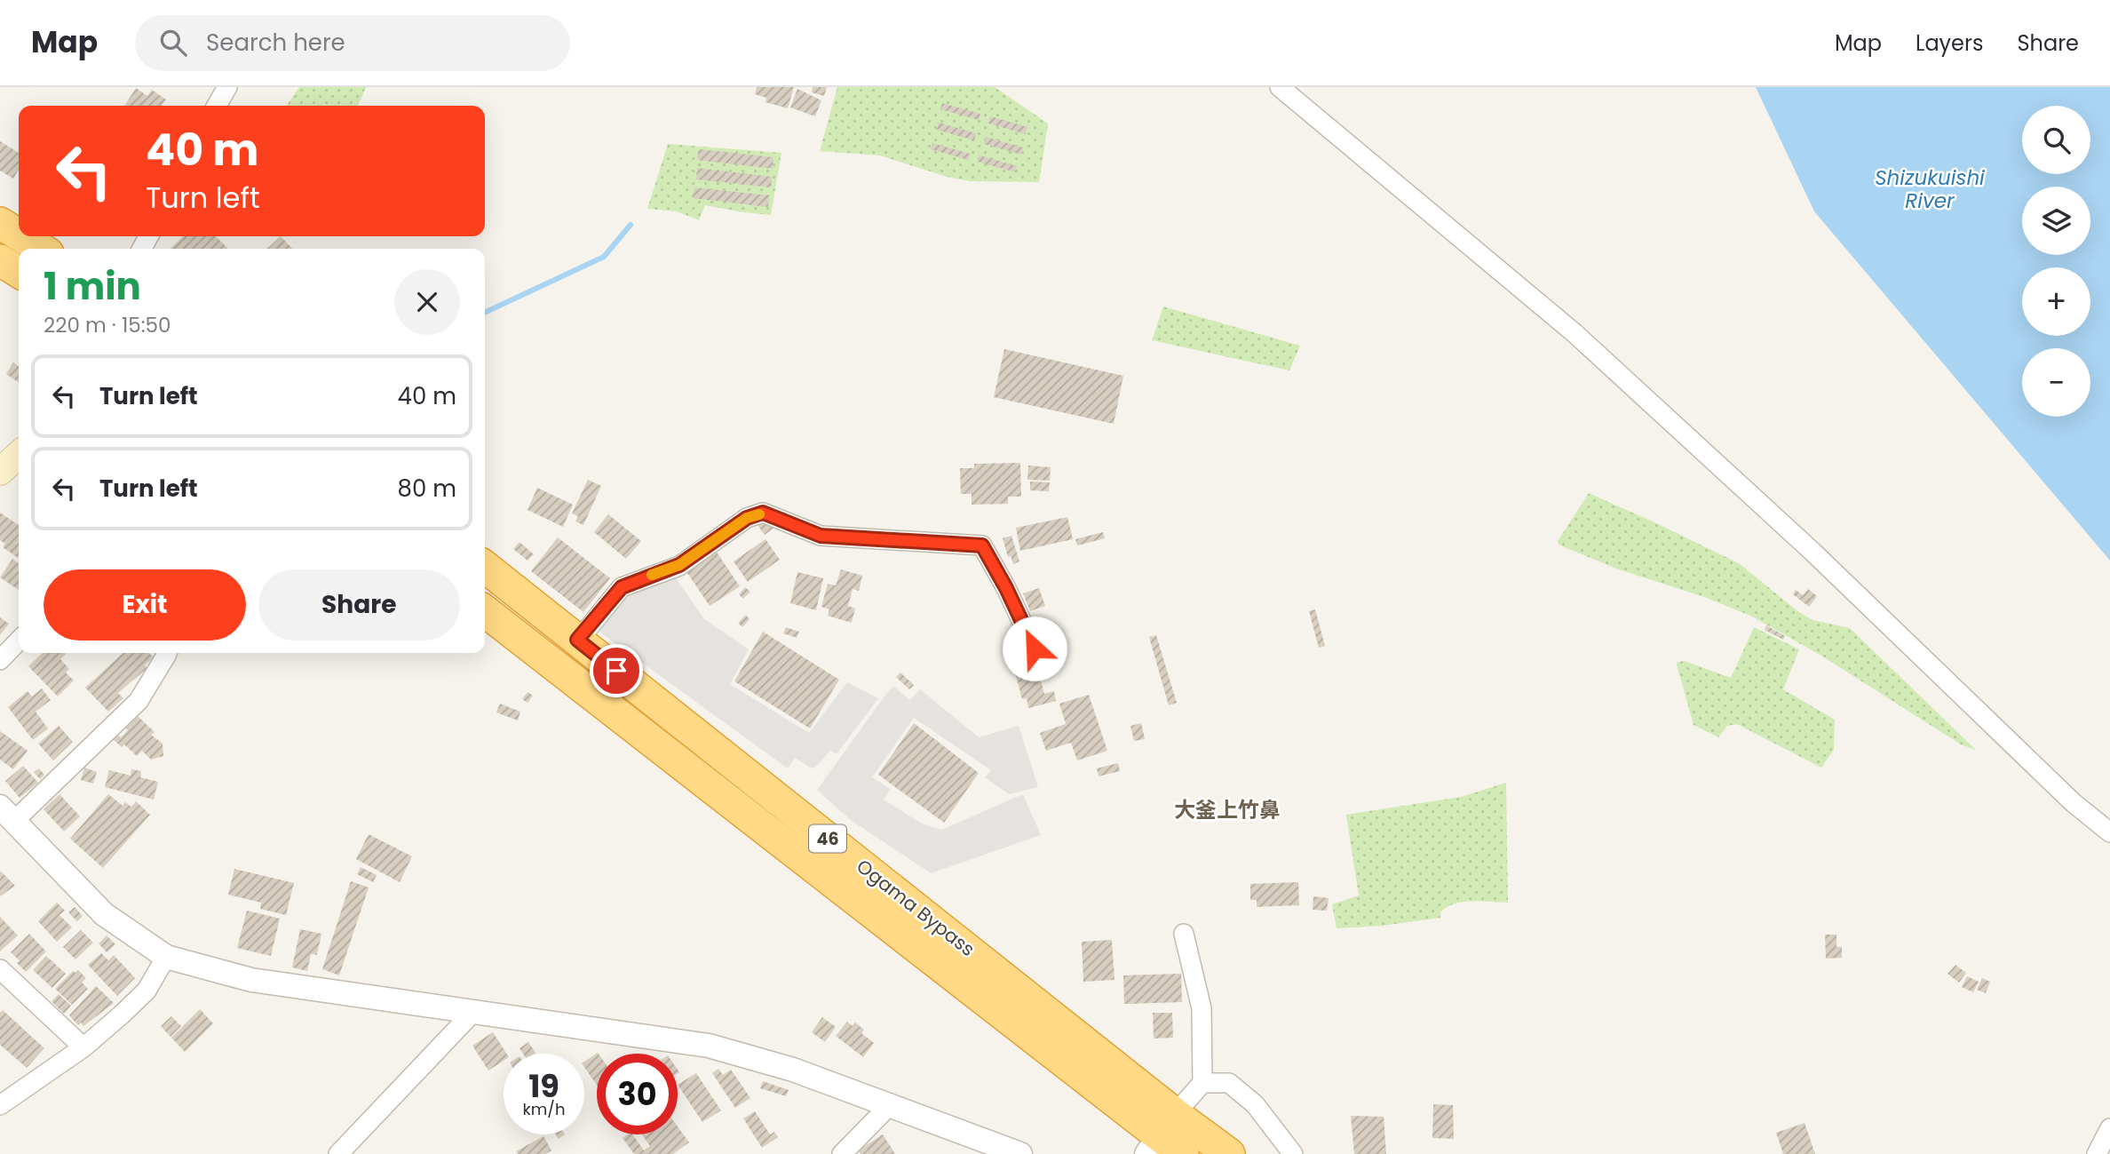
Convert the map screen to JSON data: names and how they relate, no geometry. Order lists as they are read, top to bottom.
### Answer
{
  "streets": {
    "highway": ["46", "Ogama Bypass"]
  },
  "crossings": [
    ["46", "Ogama Bypass"]
  ],
  "districts": ["大釜上竹鼻"],
  "water": ["Shizukuishi River"],
  "page": {
    "header": "Map",
    "search": "Search here",
    "nav": ["Map", "Layers", "Share"],
    "map_buttons": ["+", "−"],
    "turn": ["40 m", "Turn left"],
    "heading": ["1 min", "220 m · 15:50"],
    "list": [
      {
        "name": "Turn left",
        "value": "40 m"
      },
      {
        "name": "Turn left",
        "value": "80 m"
      }
    ],
    "buttons": ["Exit", "Share"],
    "speed": "19 km/h",
    "limit": "30"
  }
}
